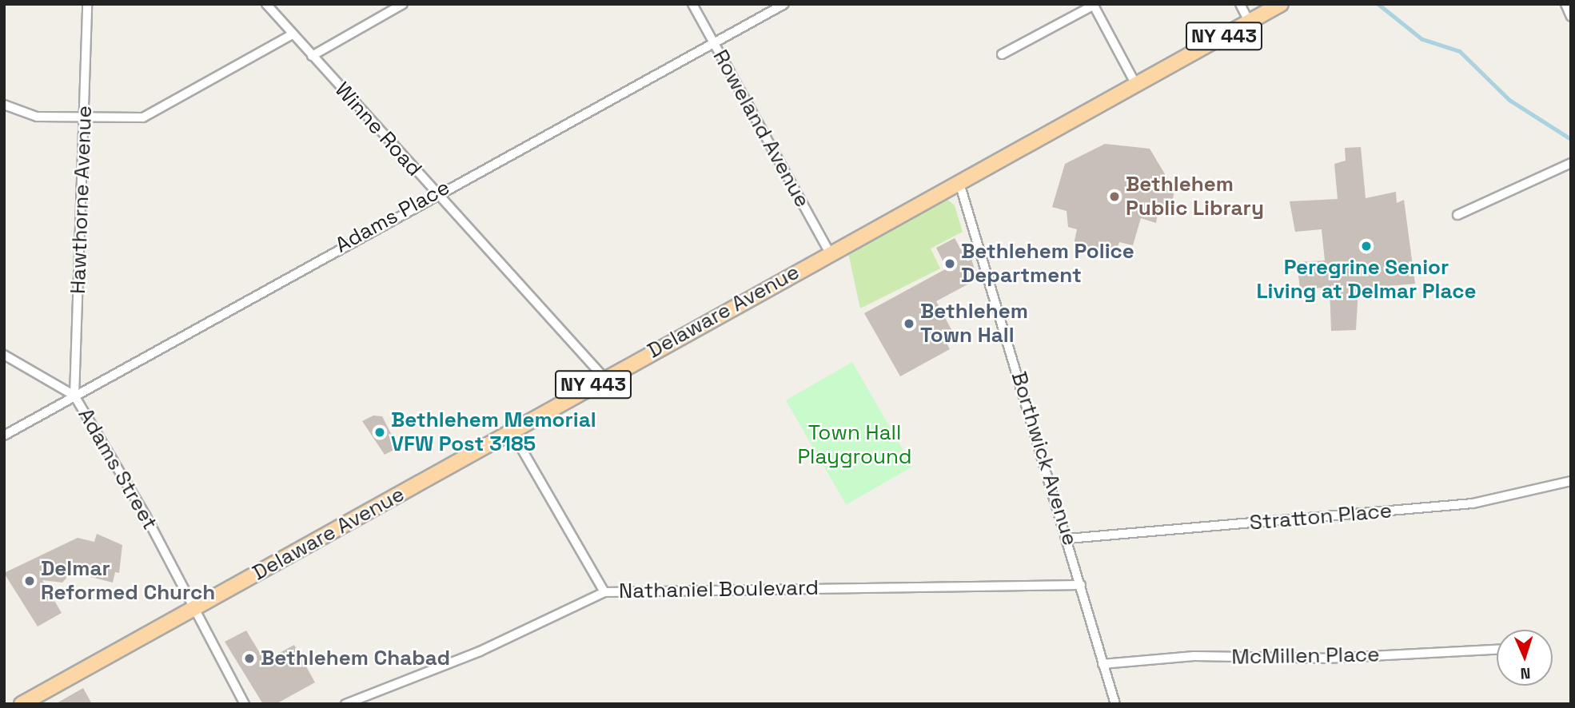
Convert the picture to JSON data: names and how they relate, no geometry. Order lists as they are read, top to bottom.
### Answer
{
  "streets": {
    "main road": ["NY 443", "Delaware Avenue"],
    "street": [
      "Roweland Avenue",
      "Winne Road",
      "Hawthorne Avenue",
      "Adams Place",
      "Borthwick Avenue",
      "Adams Street",
      "Stratton Place",
      "Nathaniel Boulevard",
      "McMillen Place"
    ]
  },
  "crossings": [
    ["Roweland Avenue", "Adams Place"],
    ["Roweland Avenue", "Delaware Avenue"],
    ["Winne Road", "Adams Place"],
    ["Winne Road", "Delaware Avenue"],
    ["Hawthorne Avenue", "Adams Place"],
    ["Hawthorne Avenue", "Adams Street"],
    ["Adams Place", "Adams Street"],
    ["Delaware Avenue", "Borthwick Avenue"],
    ["Delaware Avenue", "Adams Street"],
    ["Borthwick Avenue", "Stratton Place"],
    ["Borthwick Avenue", "Nathaniel Boulevard"],
    ["Borthwick Avenue", "McMillen Place"]
  ],
  "parks": ["Town Hall Playground"],
  "places": [
    "Bethlehem Public Library",
    "Peregrine Senior Living at Delmar Place",
    "Bethlehem Police Department",
    "Bethlehem Town Hall",
    "Bethlehem Memorial VFW Post 3185",
    "Delmar Reformed Church",
    "Bethlehem Chabad"
  ],
  "north": "bottom"
}
